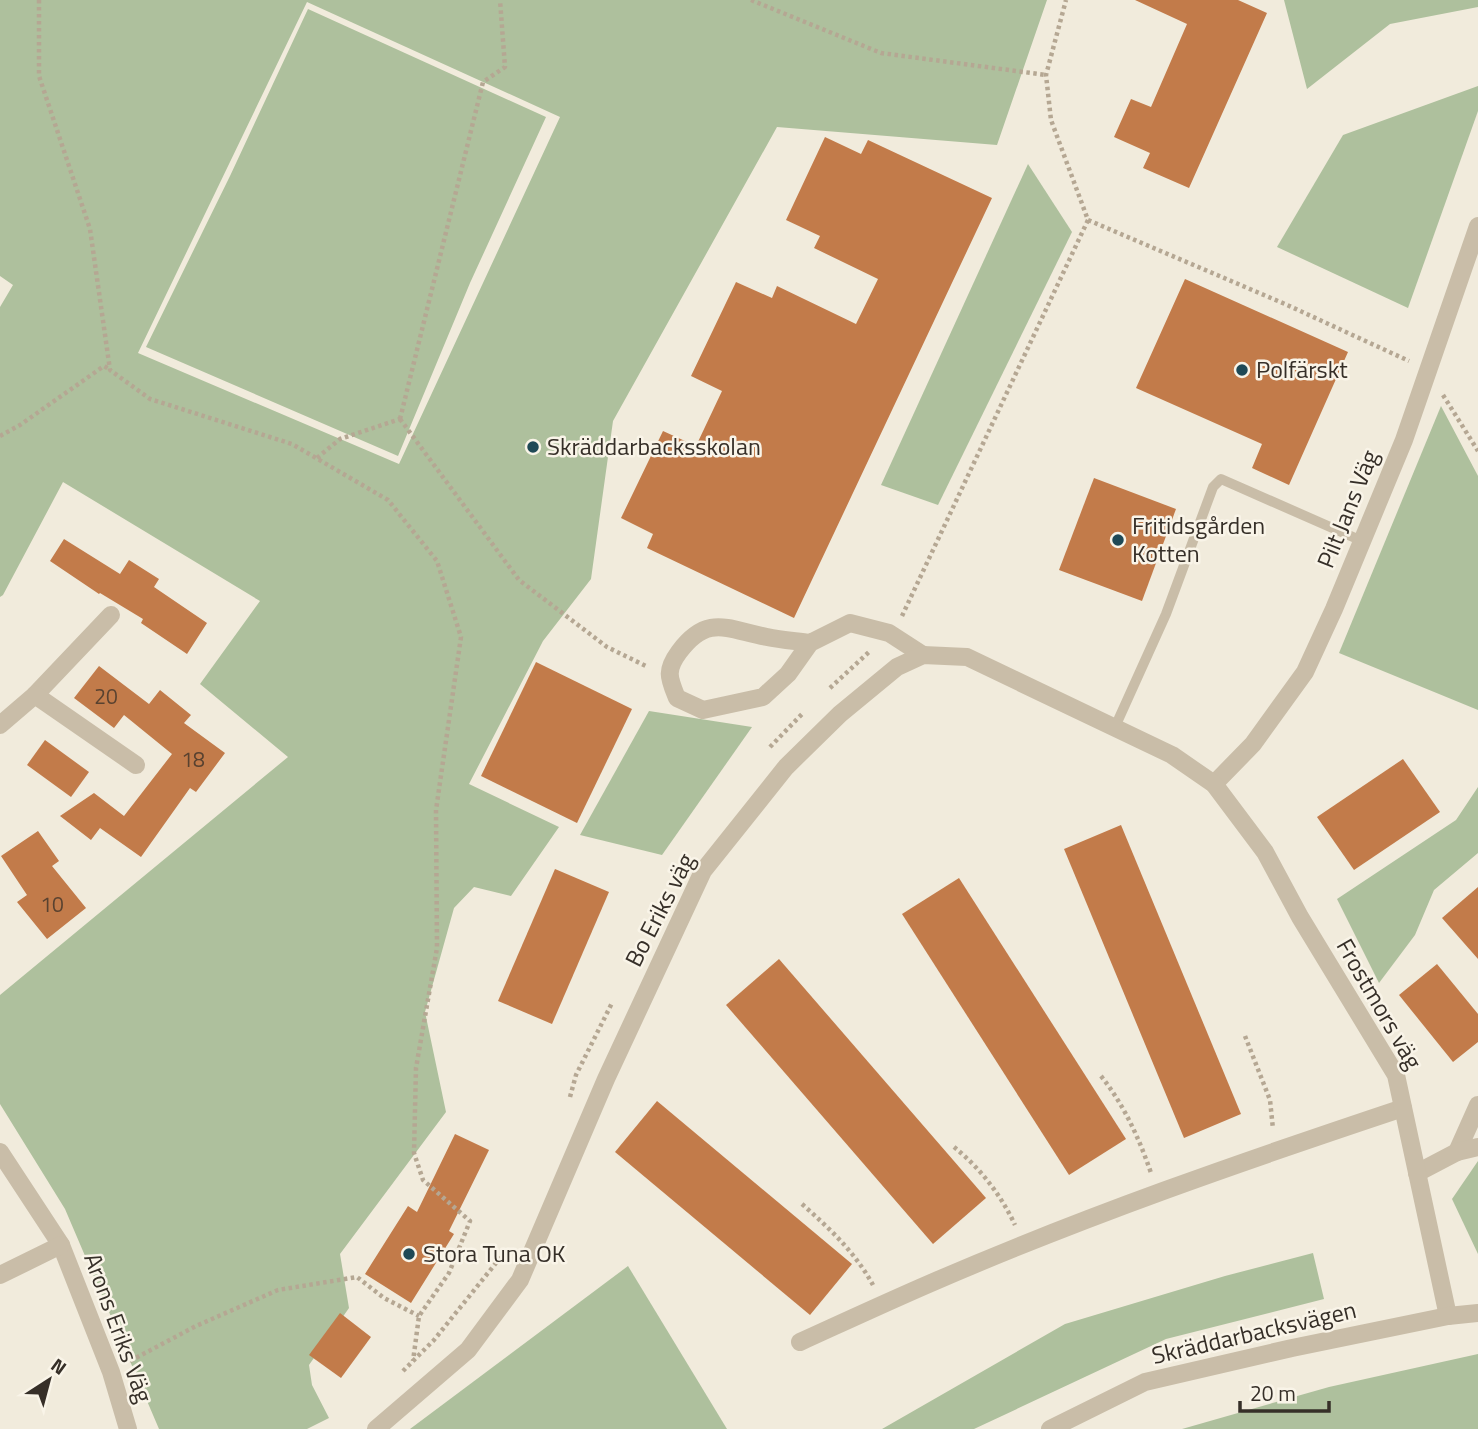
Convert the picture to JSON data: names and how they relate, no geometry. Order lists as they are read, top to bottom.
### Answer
{
  "streets": {
    "street": [
      "Pilt Jans Väg",
      "Bo Eriks väg",
      "Frostmors väg",
      "Arons Eriks Väg",
      "Skräddarbacksvägen"
    ]
  },
  "crossings": [
    ["Pilt Jans Väg", "Frostmors väg"],
    ["Frostmors väg", "Skräddarbacksvägen"]
  ],
  "places": [
    "Polfärskt",
    "Skräddarbacksskolan",
    "Fritidsgården Kotten",
    "Stora Tuna OK"
  ],
  "house_numbers": ["20", "18", "10"],
  "scale_bar": "20 m",
  "north": "top right"
}
